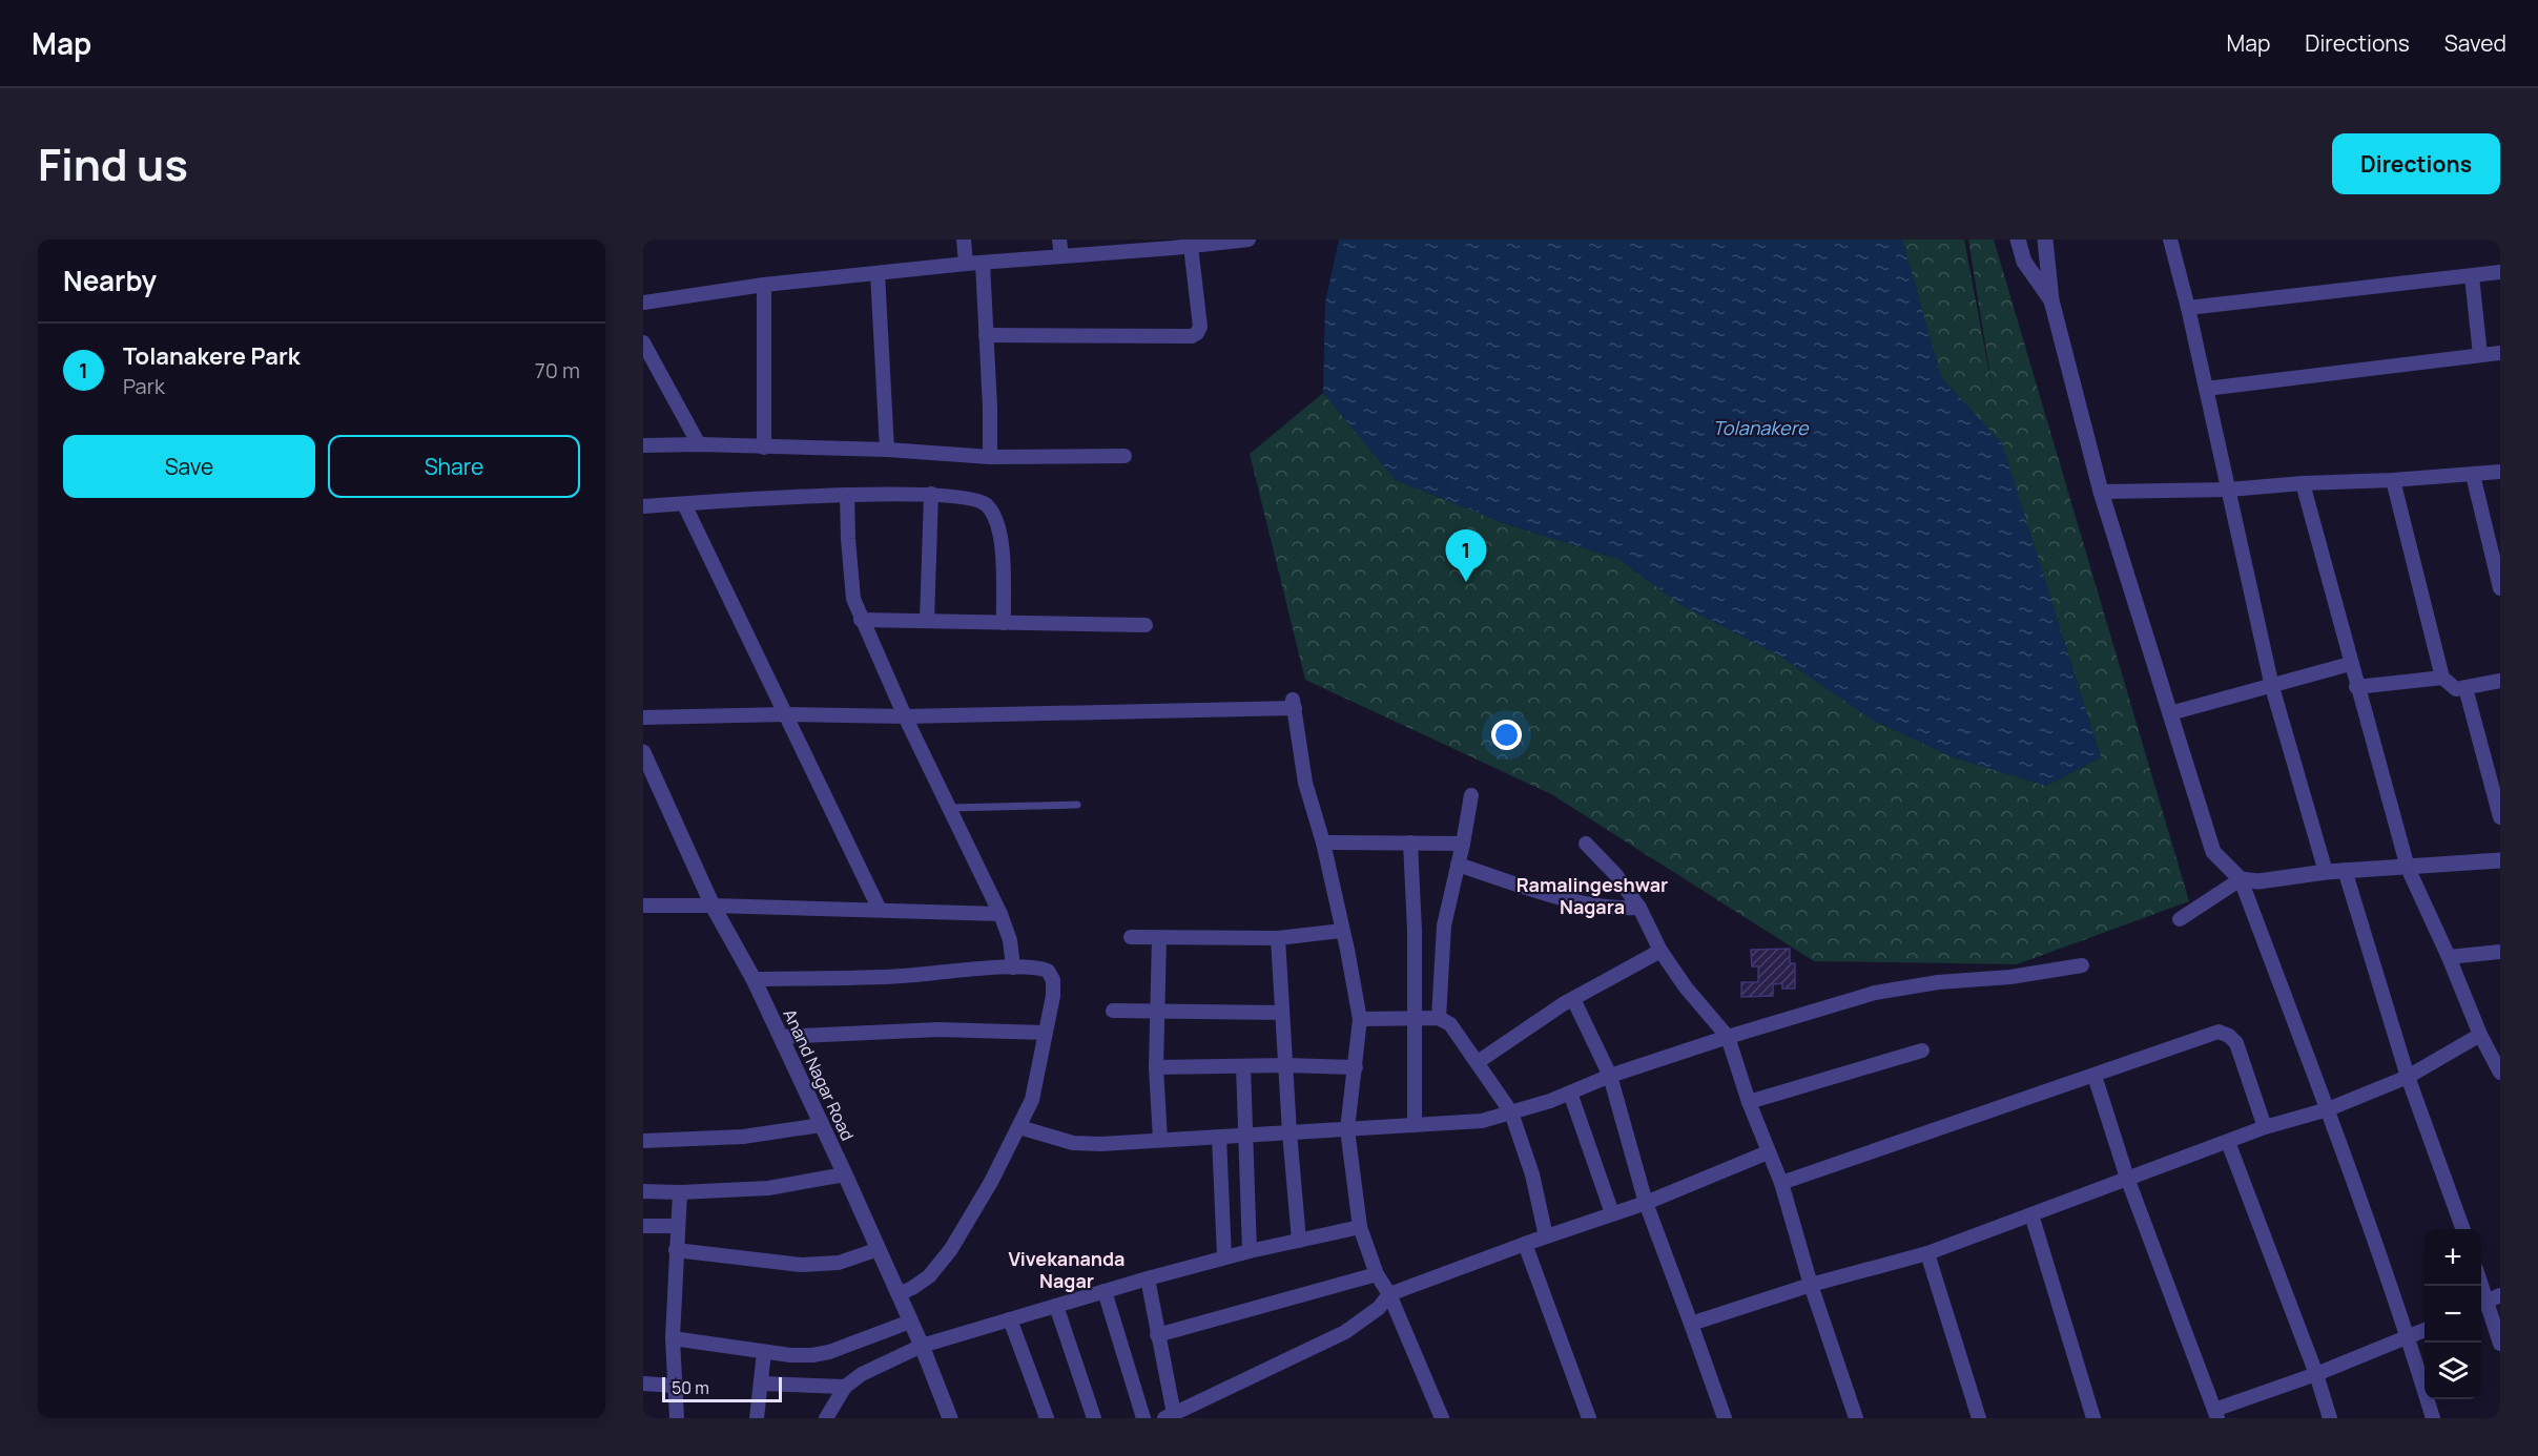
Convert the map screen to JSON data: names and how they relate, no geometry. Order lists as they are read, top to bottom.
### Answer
{
  "streets": {
    "street": ["Anand Nagar Road"]
  },
  "districts": ["Ramalingeshwar Nagara", "Vivekananda Nagar"],
  "water": ["Tolanakere"],
  "scale_bar": "50 m",
  "page": {
    "header": "Map",
    "nav": ["Map", "Directions", "Saved"],
    "title": "Find us",
    "buttons": [
      "Directions",
      ["Save", "Share"]
    ],
    "heading": "Nearby",
    "list": [
      {
        "mark": "1",
        "name": "Tolanakere Park",
        "note": "Park",
        "value": "70 m"
      }
    ],
    "pins": "1",
    "map_buttons": ["+", "−"],
    "scale": "50 m"
  }
}
